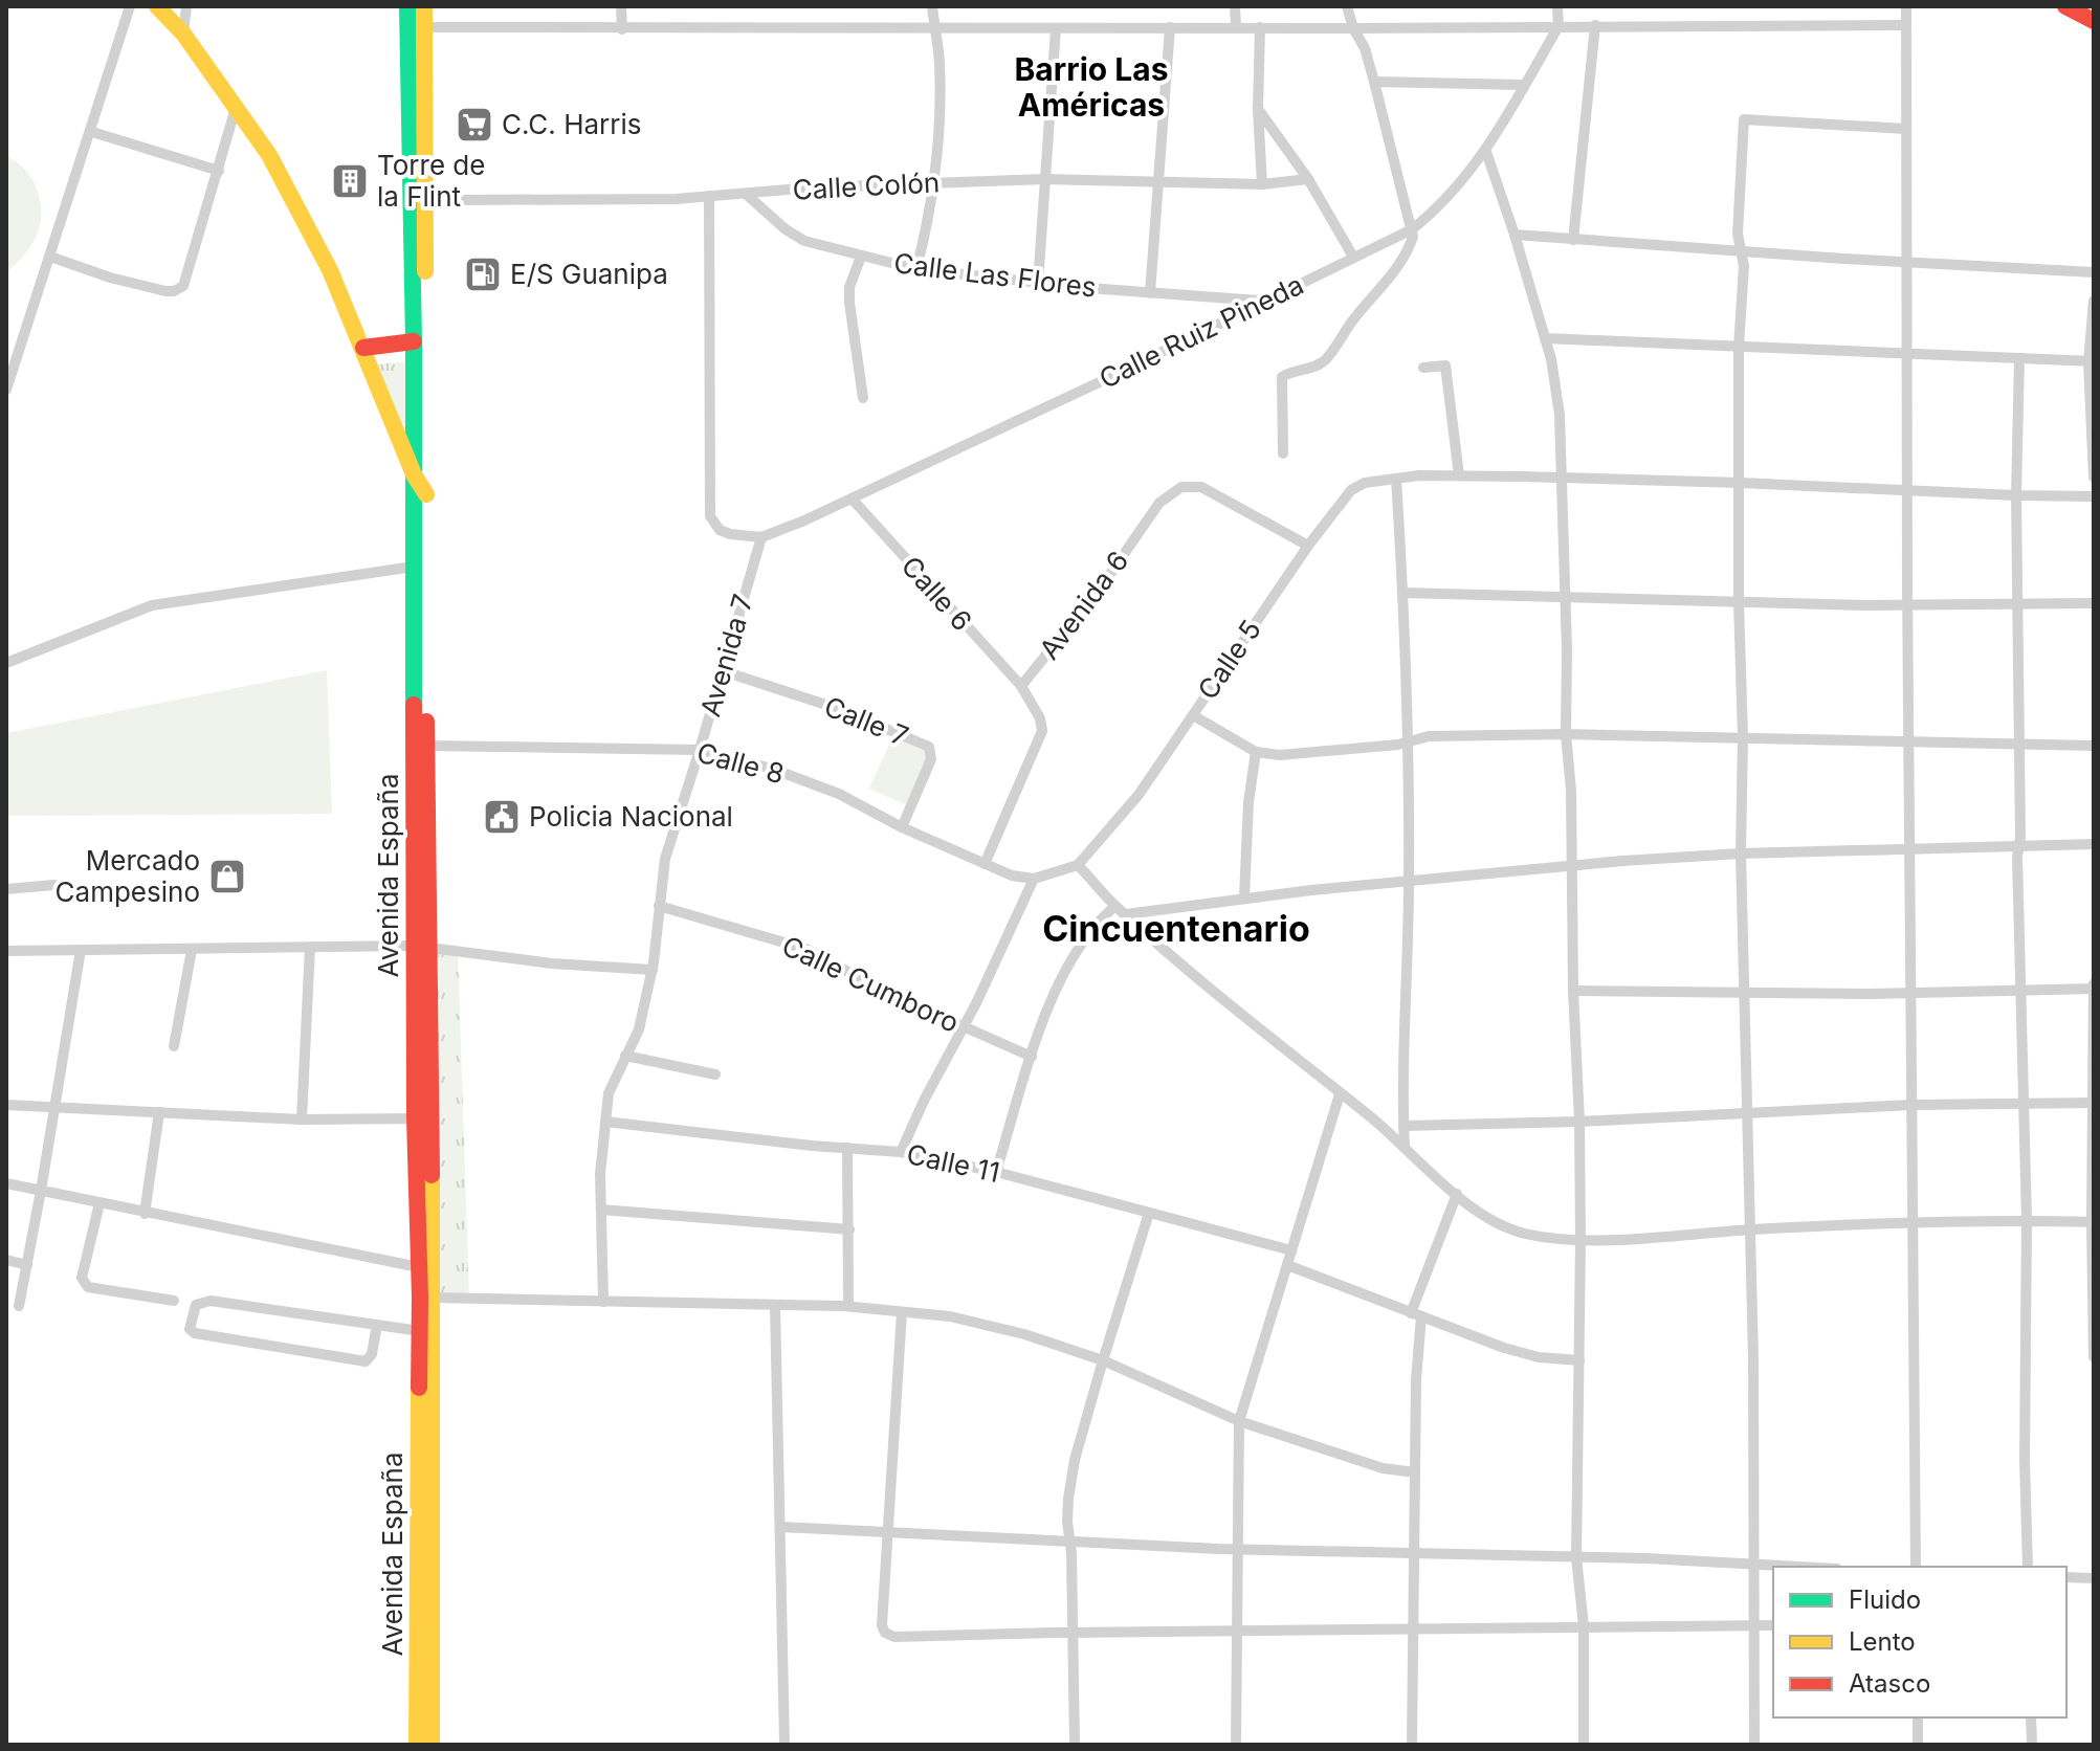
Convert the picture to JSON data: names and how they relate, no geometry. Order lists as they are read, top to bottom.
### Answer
{
  "streets": {
    "main road": ["Avenida España"],
    "street": [
      "Calle Colón",
      "Calle Las Flores",
      "Calle Ruiz Pineda",
      "Calle 6",
      "Avenida 6",
      "Avenida 7",
      "Calle 5",
      "Calle 7",
      "Calle 8",
      "Calle Cumboro",
      "Calle 11"
    ]
  },
  "crossings": [
    ["Calle Colón", "Calle Las Flores"],
    ["Calle Colón", "Avenida España"],
    ["Calle Las Flores", "Calle Ruiz Pineda"],
    ["Calle Ruiz Pineda", "Calle 6"],
    ["Calle Ruiz Pineda", "Avenida 7"],
    ["Calle 6", "Avenida 6"],
    ["Avenida 6", "Calle 5"],
    ["Avenida 6", "Calle 8"],
    ["Avenida 7", "Calle 7"],
    ["Avenida 7", "Calle 8"],
    ["Avenida 7", "Calle Cumboro"],
    ["Avenida 7", "Calle 11"],
    ["Calle 7", "Calle 8"],
    ["Calle 8", "Avenida España"]
  ],
  "districts": ["Barrio Las Américas", "Cincuentenario"],
  "places": {
    "supermarket": ["C.C. Harris"],
    "building": ["Torre de la Flint"],
    "fuel station": ["E/S Guanipa"],
    "public building": ["Policia Nacional"],
    "shop": ["Mercado Campesino"]
  },
  "legend": ["Fluido", "Lento", "Atasco"]
}
